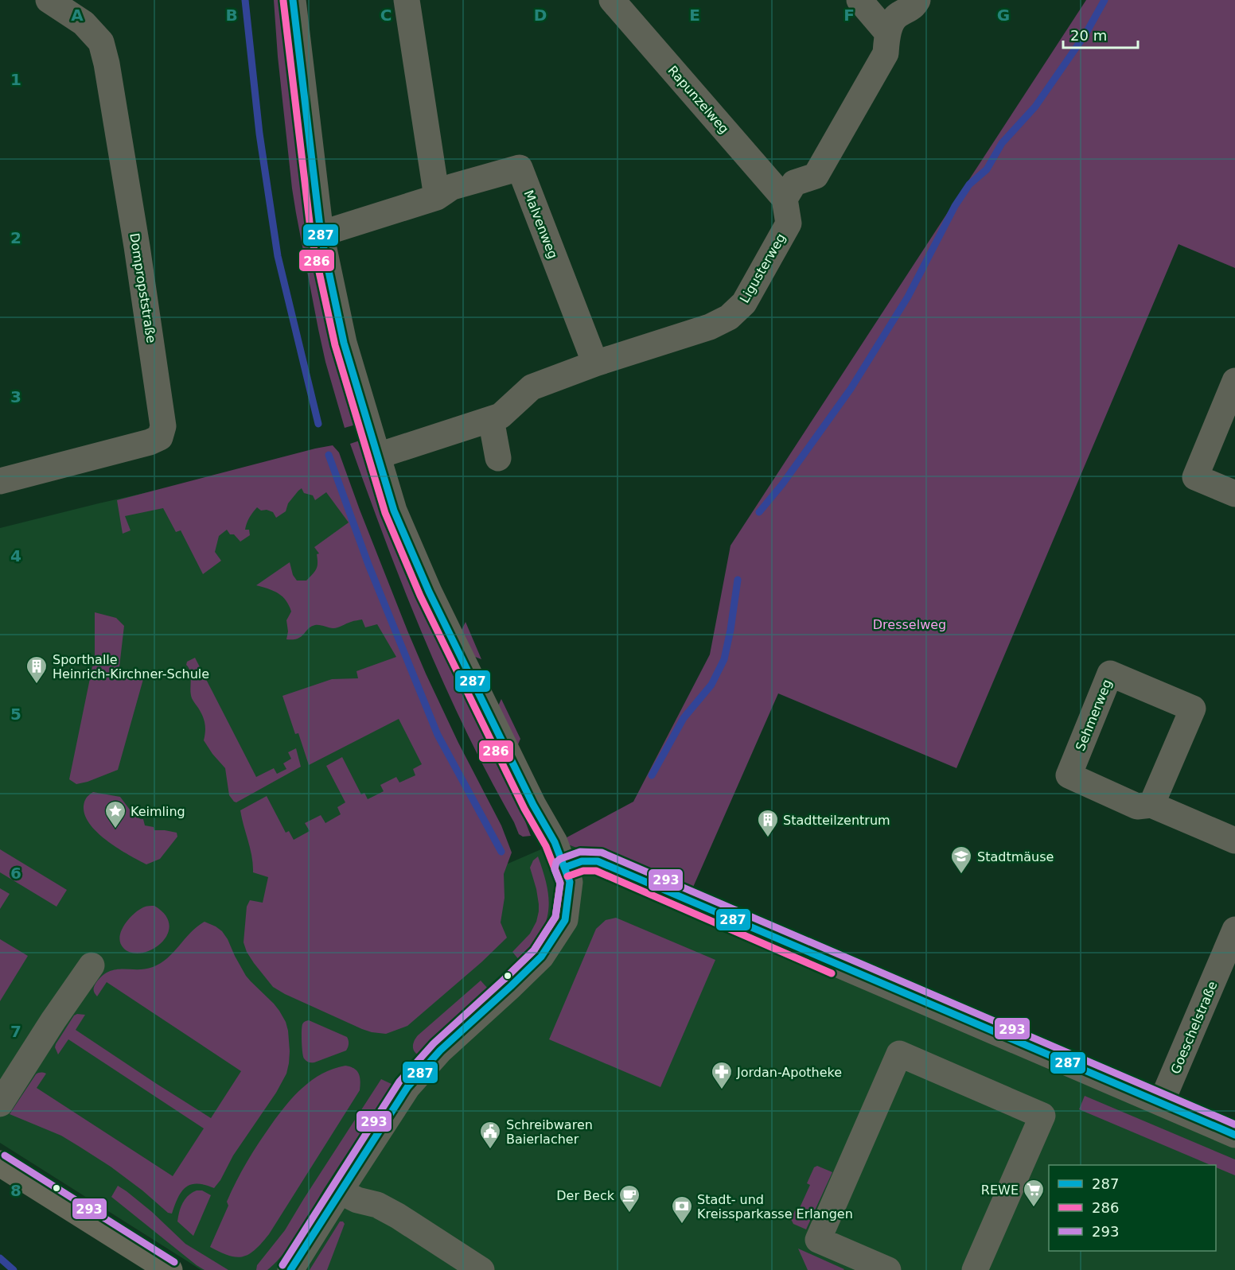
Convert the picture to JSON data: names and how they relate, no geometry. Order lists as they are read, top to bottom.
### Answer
{
  "streets": {
    "street": [
      "Rapunzelweg",
      "Malvenweg",
      "Ligusterweg",
      "Dompropststraße",
      "Sehmerweg",
      "Goeschelstraße"
    ]
  },
  "crossings": [
    ["Rapunzelweg", "Ligusterweg"],
    ["Malvenweg", "Ligusterweg"]
  ],
  "parks": ["Dresselweg"],
  "places": {
    "building": ["Sporthalle Heinrich-Kirchner-Schule", "Stadtteilzentrum"],
    "place": ["Keimling"],
    "school or university": ["Stadtmäuse"],
    "pharmacy": ["Jordan-Apotheke"],
    "public building": ["Schreibwaren Baierlacher"],
    "supermarket": ["REWE"],
    "cafe": ["Der Beck"],
    "bank": ["Stadt- und Kreissparkasse Erlangen"]
  },
  "lines": ["transit line 287", "transit line 286", "transit line 293"],
  "legend": ["287", "286", "293"],
  "scale_bar": "20 m",
  "grid": {
    "columns": [
      "A",
      "B",
      "C",
      "D",
      "E",
      "F",
      "G"
    ],
    "rows": [
      "1",
      "2",
      "3",
      "4",
      "5",
      "6",
      "7",
      "8"
    ]
  }
}
